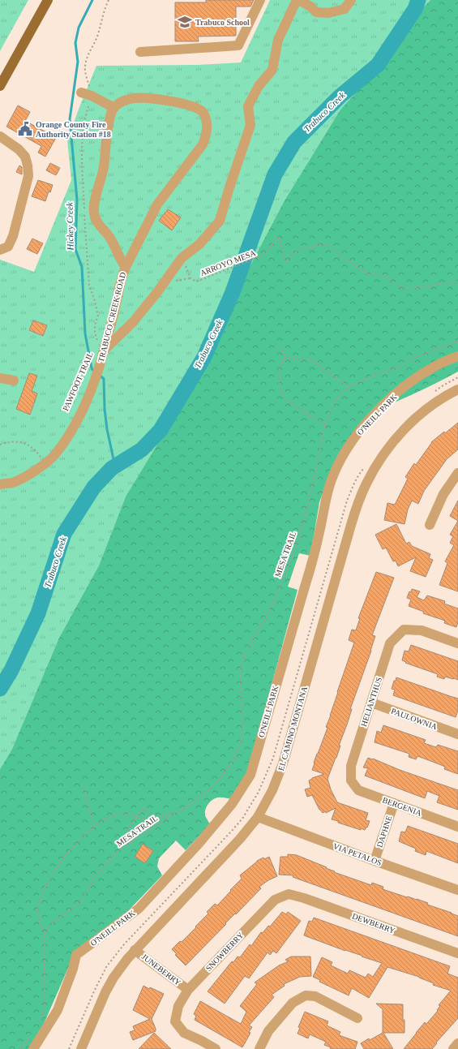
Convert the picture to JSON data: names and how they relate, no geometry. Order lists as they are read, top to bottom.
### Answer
{
  "streets": {
    "street": [
      "TRABUCO CREEK ROAD",
      "O'NEILL PARK",
      "HELIANTHUS",
      "PAULOWNIA",
      "EL CAMINO MONTANA",
      "BERGENIA",
      "DAPHNE",
      "VIA PETALOS",
      "DEWBERRY",
      "SNOWBERRY",
      "JUNEBERRY"
    ],
    "path": ["ARROYO MESA", "PAWFOOT TRAIL", "MESA TRAIL"]
  },
  "crossings": [
    ["TRABUCO CREEK ROAD", "PAWFOOT TRAIL"],
    ["HELIANTHUS", "PAULOWNIA"],
    ["HELIANTHUS", "BERGENIA"],
    ["EL CAMINO MONTANA", "VIA PETALOS"],
    ["EL CAMINO MONTANA", "JUNEBERRY"],
    ["BERGENIA", "DAPHNE"],
    ["DAPHNE", "VIA PETALOS"],
    ["DEWBERRY", "SNOWBERRY"],
    ["SNOWBERRY", "JUNEBERRY"]
  ],
  "water": ["Trabuco Creek", "Hickey Creek"],
  "places": {
    "school or university": ["Trabuco School"],
    "public building": ["Orange County Fire Authority Station #18"]
  }
}
